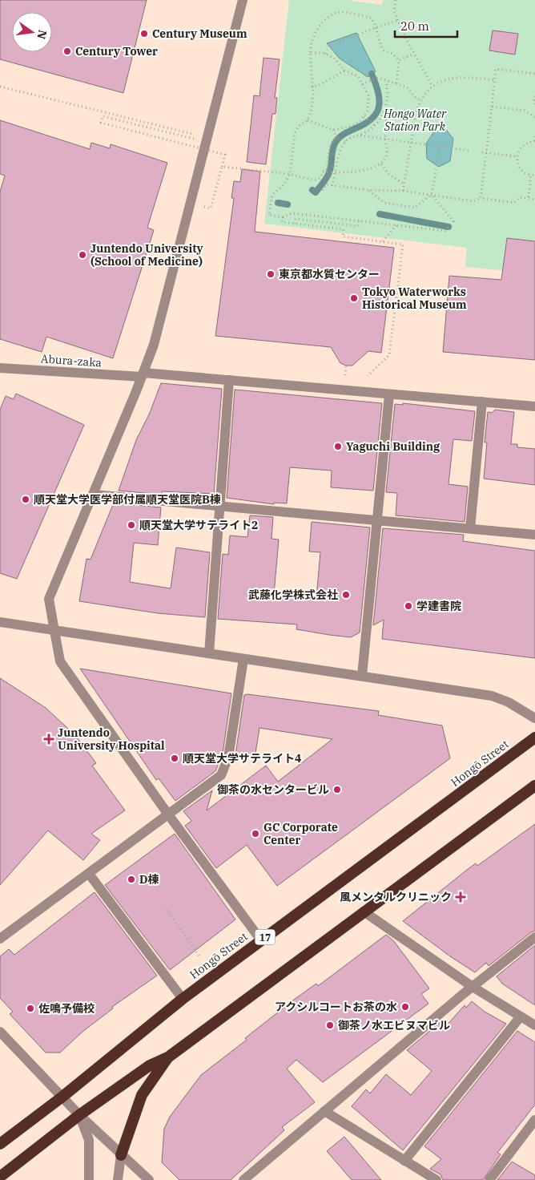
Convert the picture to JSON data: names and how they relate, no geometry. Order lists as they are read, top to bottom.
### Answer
{
  "streets": {
    "highway": ["Hongō Street", "17"],
    "street": ["Abura-zaka"]
  },
  "parks": ["Hongo Water Station Park"],
  "places": {
    "other": [
      "Century Museum",
      "Century Tower",
      "Juntendo University (School of Medicine)",
      "東京都水質センター",
      "Tokyo Waterworks Historical Museum",
      "Yaguchi Building",
      "順天堂大学医学部付属順天堂医院B棟",
      "順天堂大学サテライト2",
      "武藤化学株式会社",
      "学建書院",
      "順天堂大学サテライト4",
      "御茶の水センタービル",
      "GC Corporate Center",
      "D棟",
      "アクシルコートお茶の水",
      "佐鳴予備校",
      "御茶ノ水エビヌマビル"
    ],
    "health": ["Juntendo University Hospital", "風メンタルクリニック"]
  },
  "scale_bar": "20 m",
  "north": "right"
}
